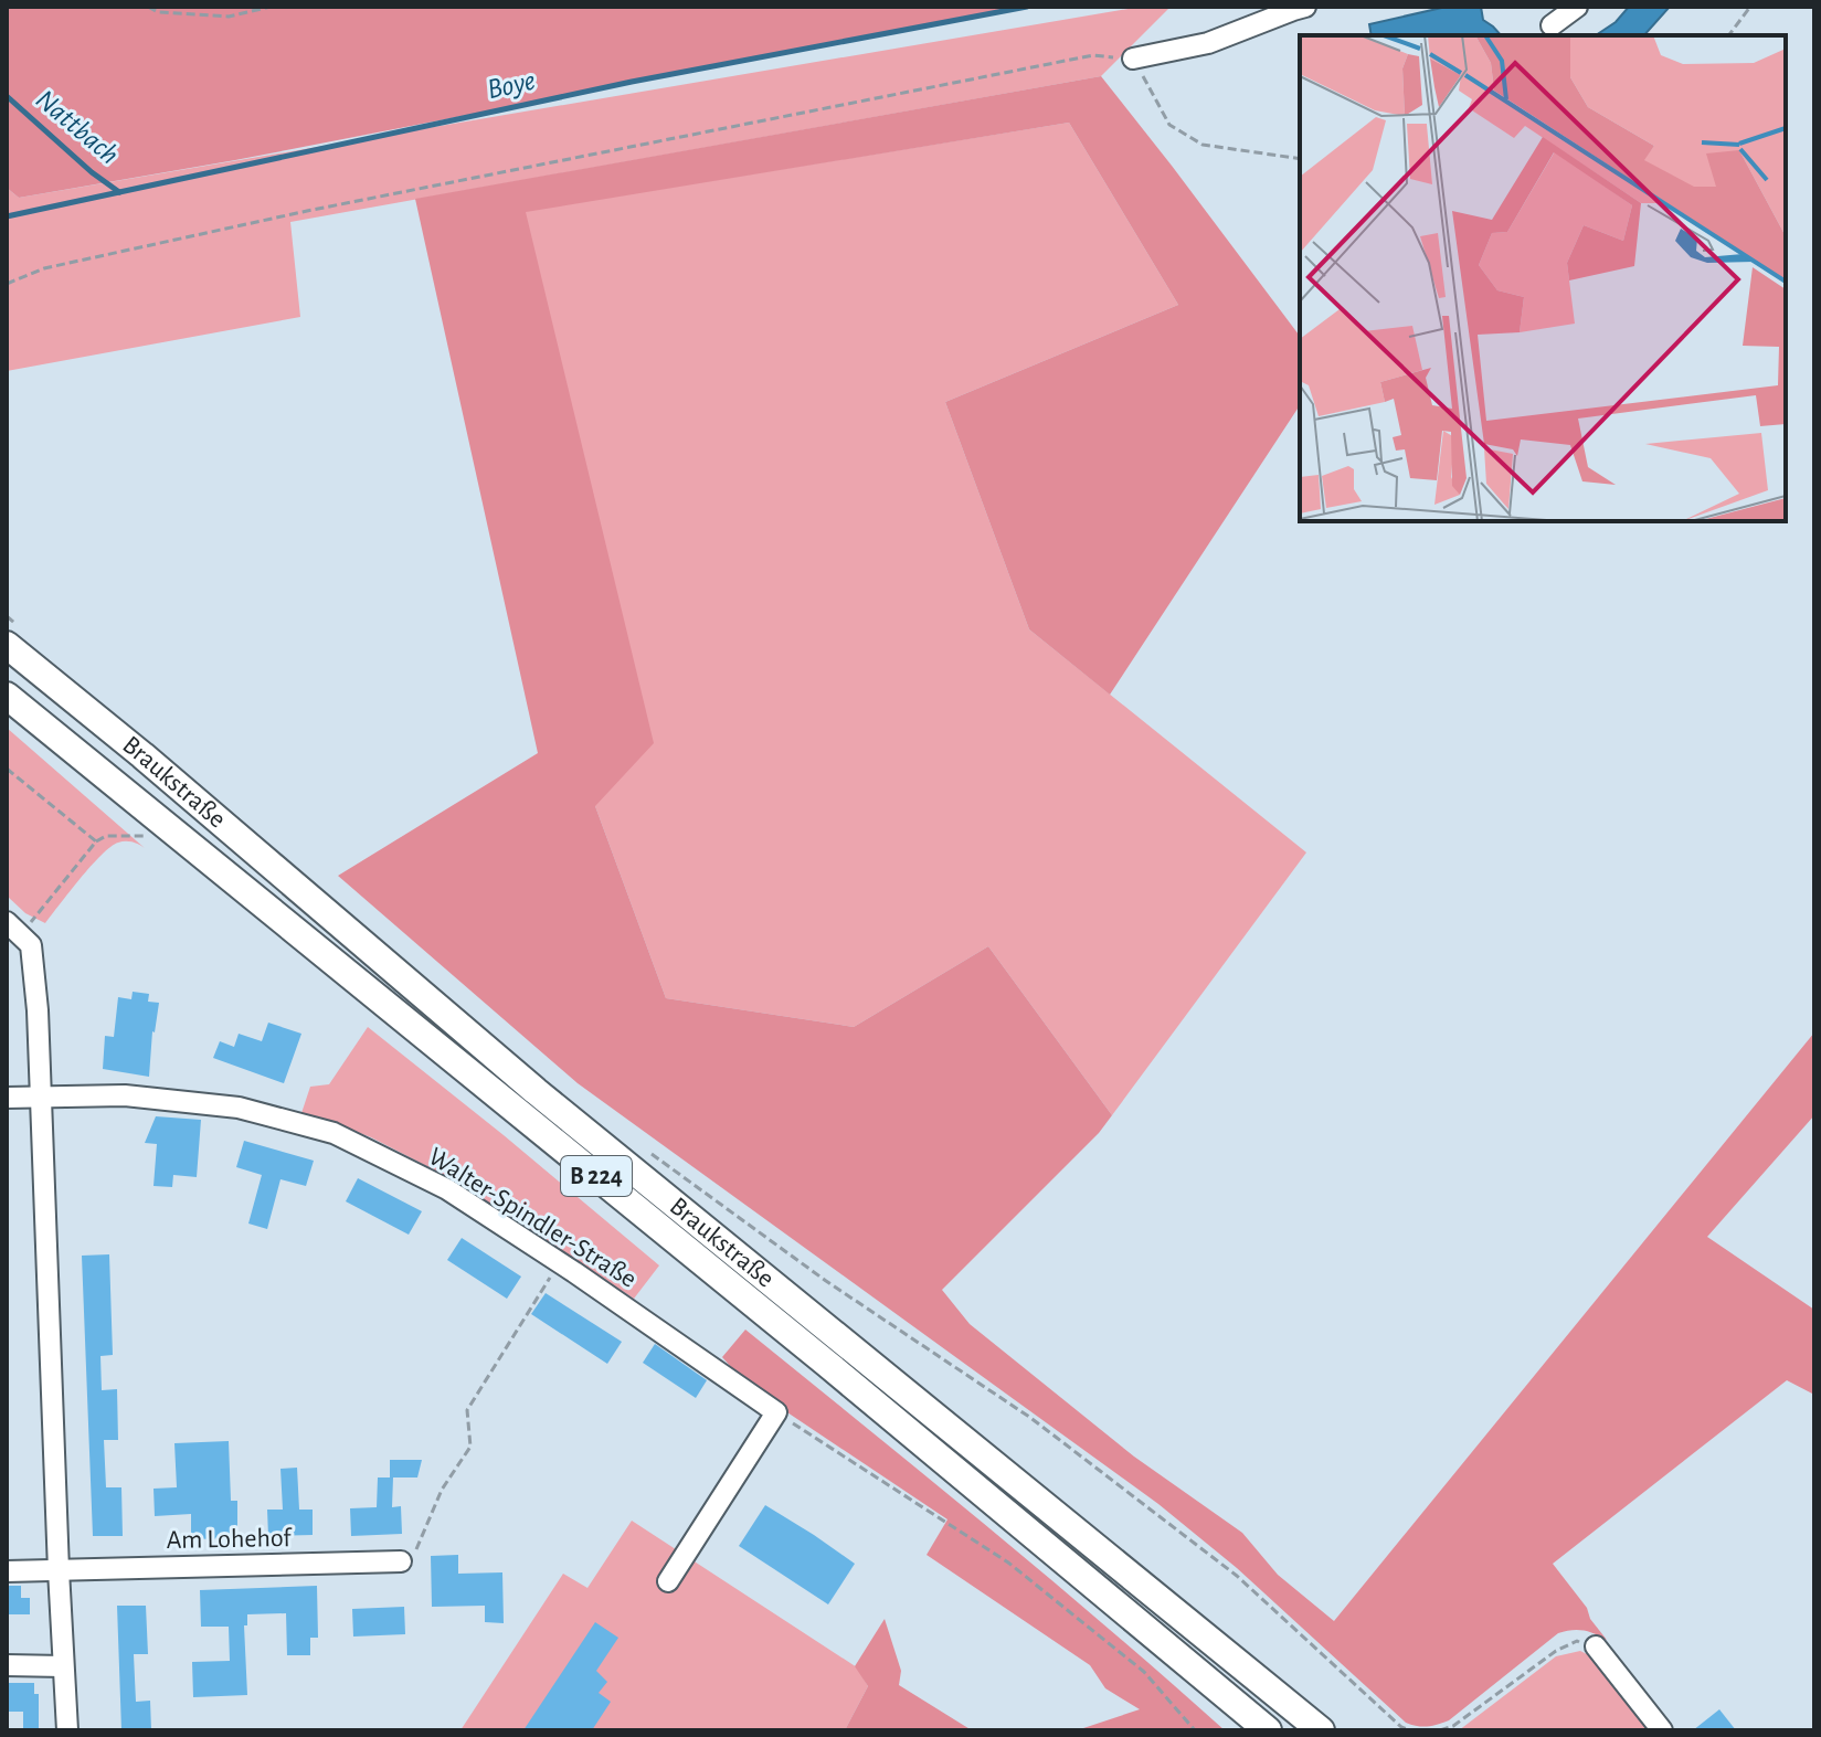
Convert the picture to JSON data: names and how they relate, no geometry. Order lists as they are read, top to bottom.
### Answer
{
  "streets": {
    "main road": ["Braukstraße", "B 224"],
    "street": ["Walter-Spindler-Straße", "Am Lohehof"]
  },
  "water": ["Boye", "Nattbach"]
}
